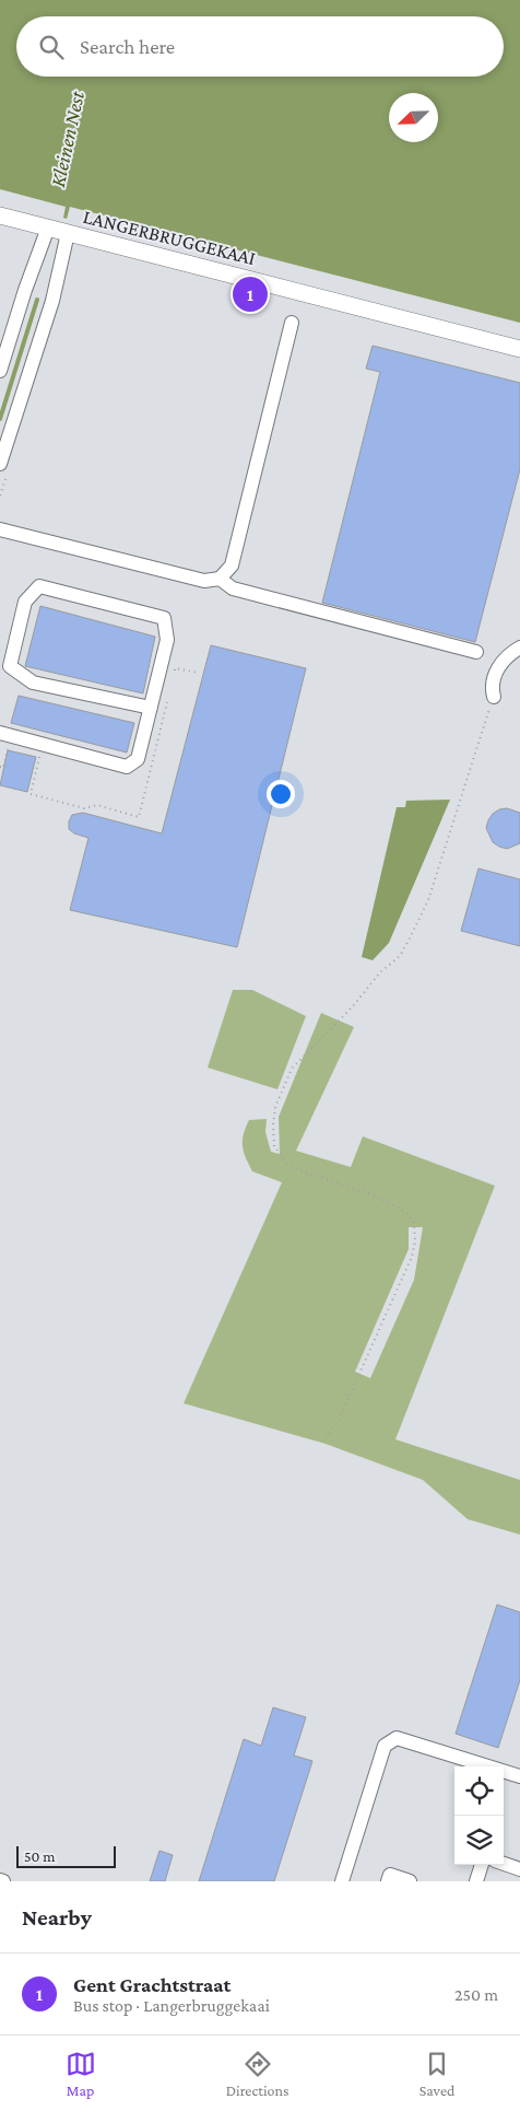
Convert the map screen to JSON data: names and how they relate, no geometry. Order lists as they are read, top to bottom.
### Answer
{
  "streets": {
    "main road": ["LANGERBRUGGEKAAI"]
  },
  "water": ["Kleinen Nest"],
  "scale_bar": "50 m",
  "north": "bottom left",
  "page": {
    "search": "Search here",
    "pins": "1",
    "scale": "50 m",
    "heading": "Nearby",
    "list": [
      {
        "mark": "1",
        "name": "Gent Grachtstraat",
        "note": "Bus stop · Langerbruggekaai",
        "value": "250 m"
      }
    ],
    "nav": ["Map", "Directions", "Saved"]
  }
}
